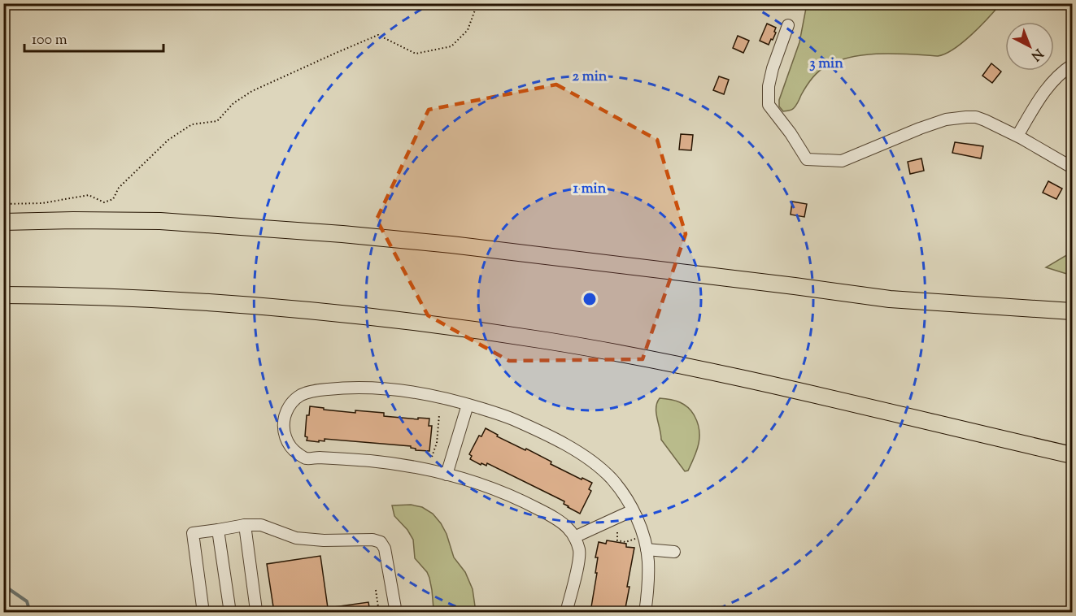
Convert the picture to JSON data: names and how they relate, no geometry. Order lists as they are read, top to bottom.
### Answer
{
  "scale_bar": "100 m",
  "north": "bottom right",
  "rings": ["3 min", "2 min", "1 min"]
}
